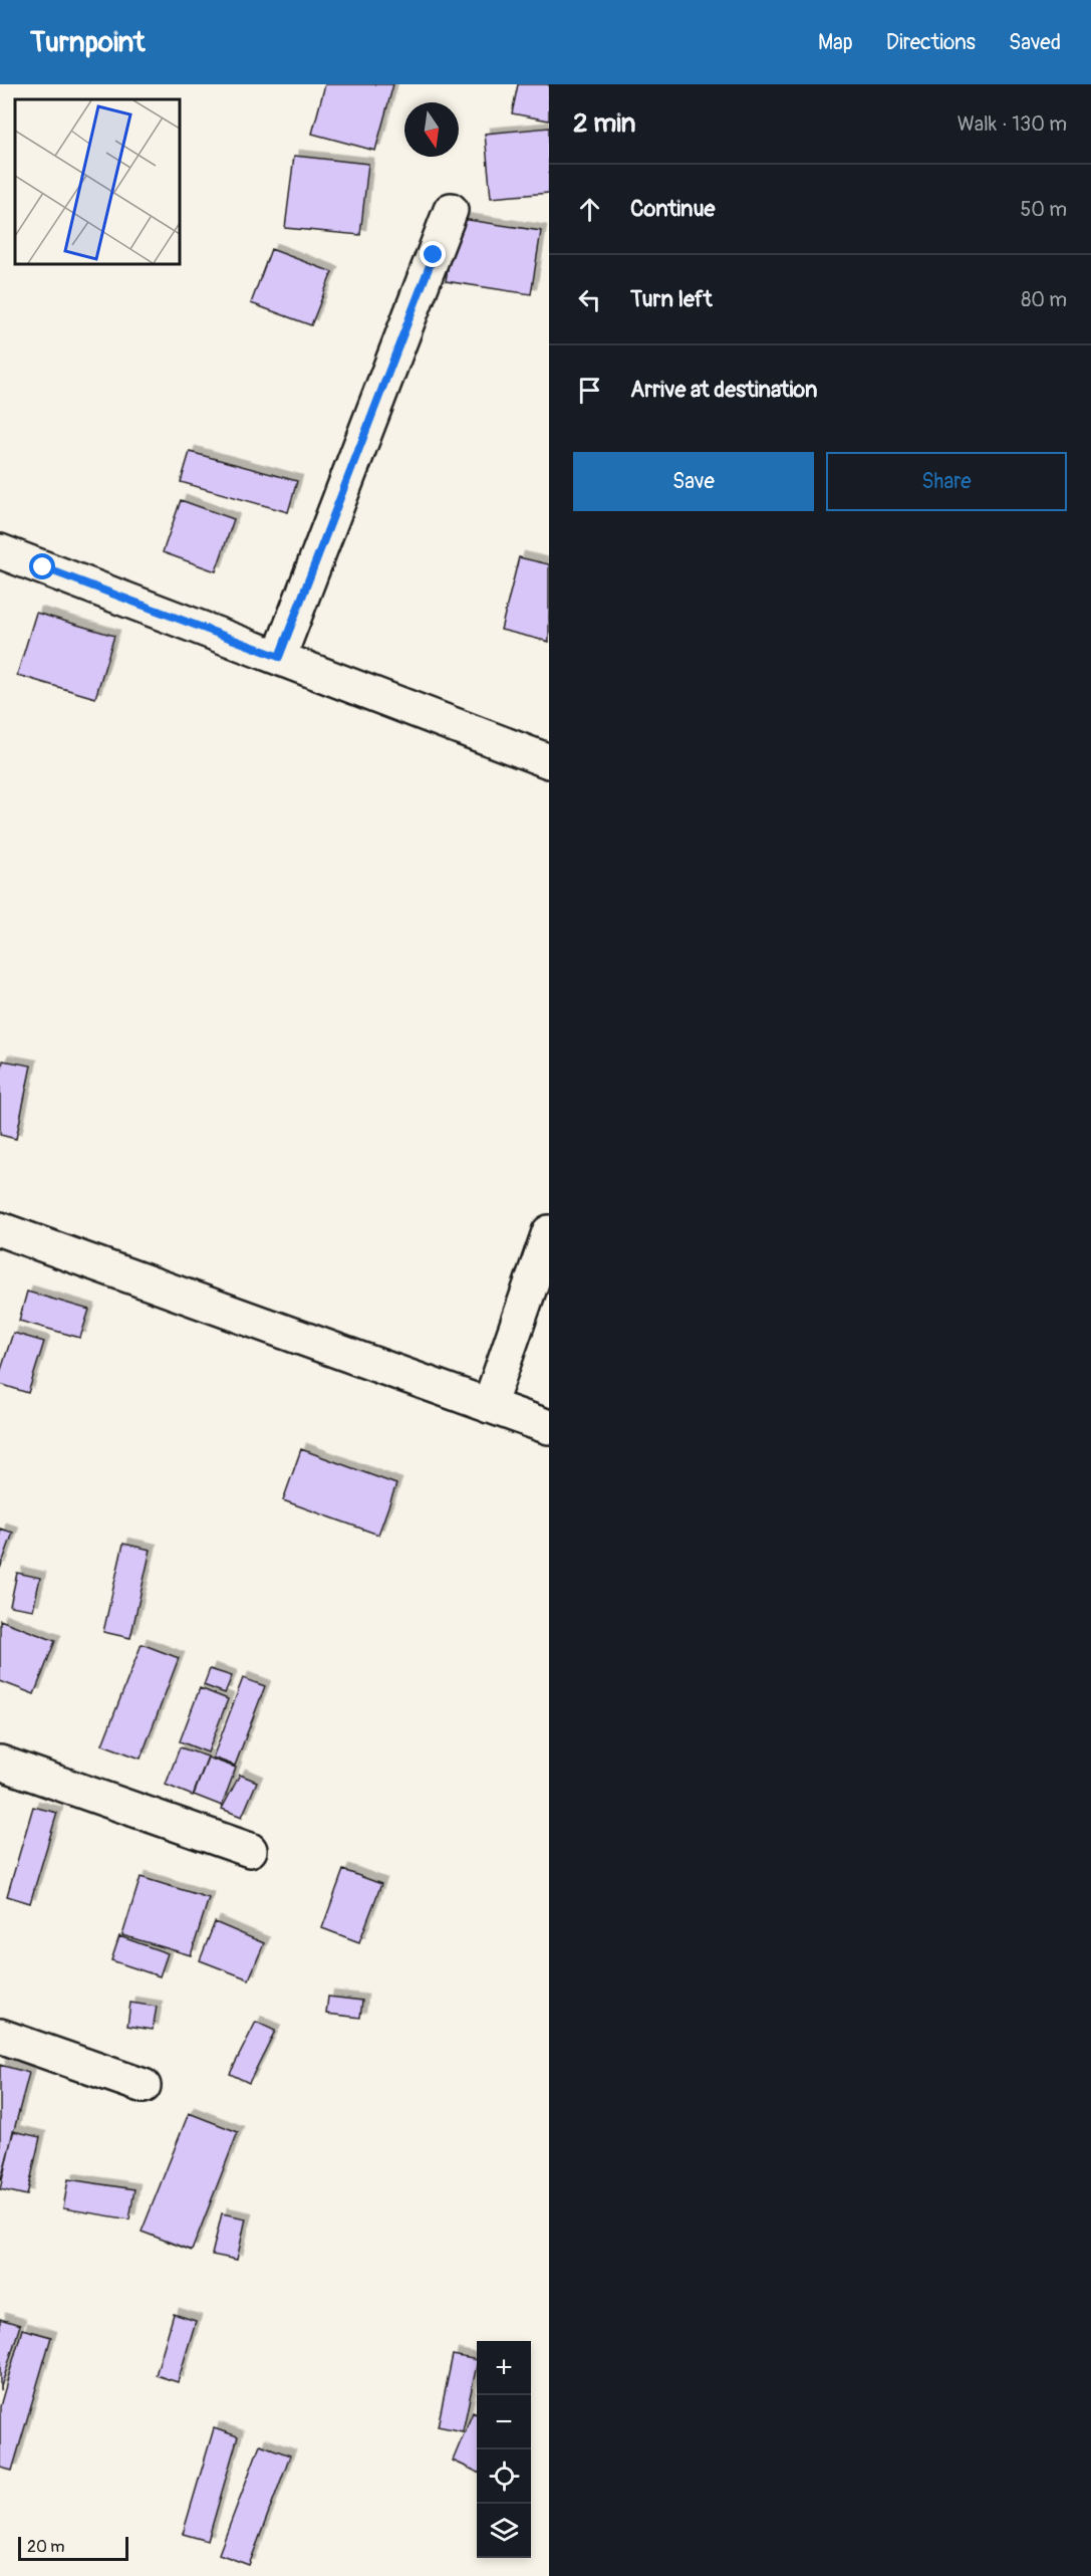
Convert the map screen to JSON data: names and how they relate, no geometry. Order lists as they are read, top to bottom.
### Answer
{
  "scale_bar": "20 m",
  "north": "bottom",
  "page": {
    "header": "Turnpoint",
    "nav": ["Map", "Directions", "Saved"],
    "heading": ["2 min", "Walk · 130 m"],
    "list": [
      ["Continue", "50 m"],
      ["Turn left", "80 m"],
      "Arrive at destination"
    ],
    "buttons": ["Save", "Share"],
    "map_buttons": ["+", "−"],
    "scale": "20 m"
  }
}
